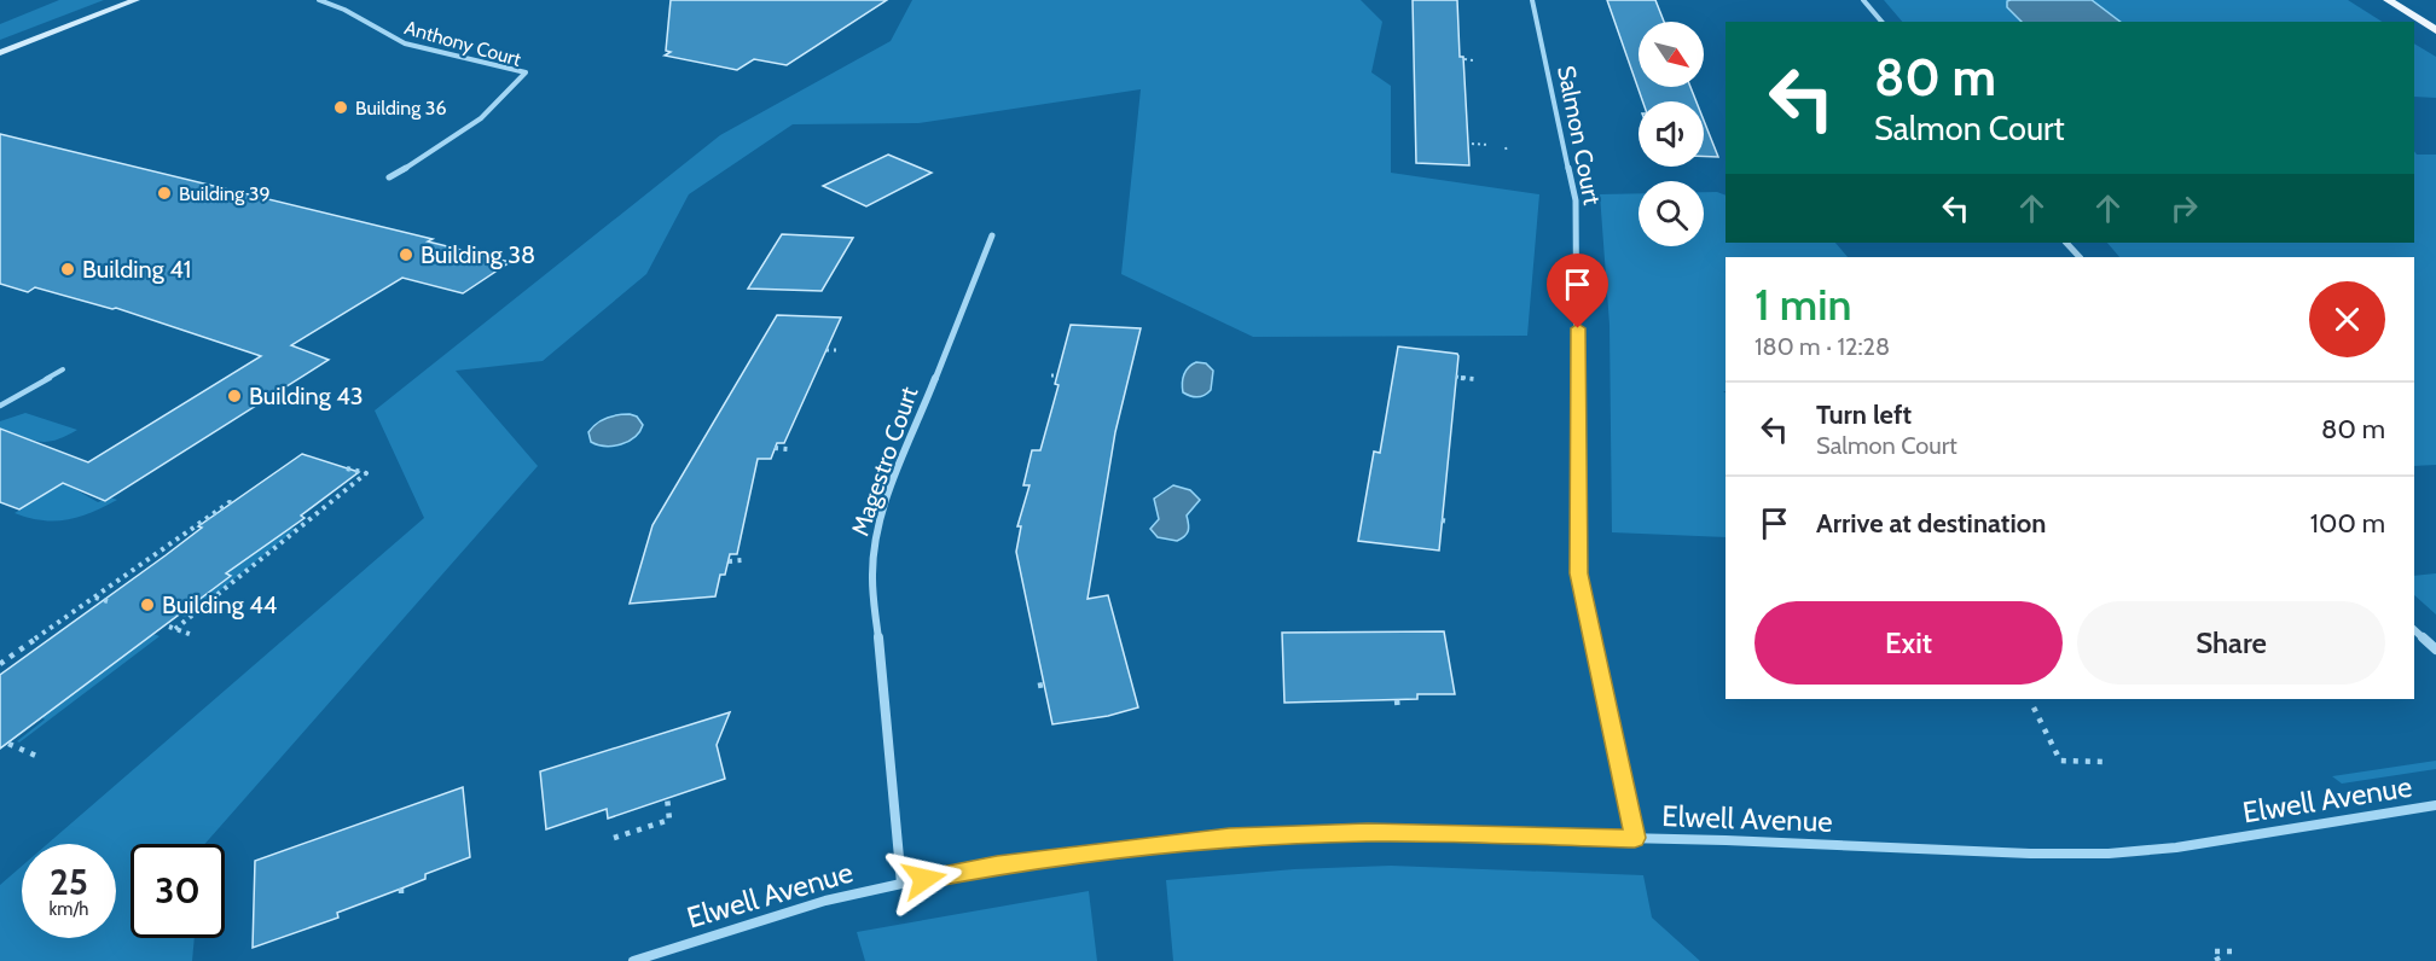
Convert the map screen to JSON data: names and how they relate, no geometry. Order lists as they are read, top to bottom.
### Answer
{
  "streets": {
    "street": [
      "Anthony Court",
      "Salmon Court",
      "Magestro Court",
      "Elwell Avenue"
    ]
  },
  "crossings": [
    ["Salmon Court", "Elwell Avenue"],
    ["Magestro Court", "Elwell Avenue"]
  ],
  "places": [
    "Building 36",
    "Building 39",
    "Building 38",
    "Building 41",
    "Building 43",
    "Building 44"
  ],
  "north": "bottom right",
  "page": {
    "turn": ["80 m", "Salmon Court"],
    "heading": ["1 min", "180 m · 12:28"],
    "list": [
      {
        "name": "Turn left",
        "note": "Salmon Court",
        "value": "80 m"
      },
      {
        "name": "Arrive at destination",
        "value": "100 m"
      }
    ],
    "buttons": ["Exit", "Share"],
    "speed": "25 km/h",
    "limit": "30"
  }
}
